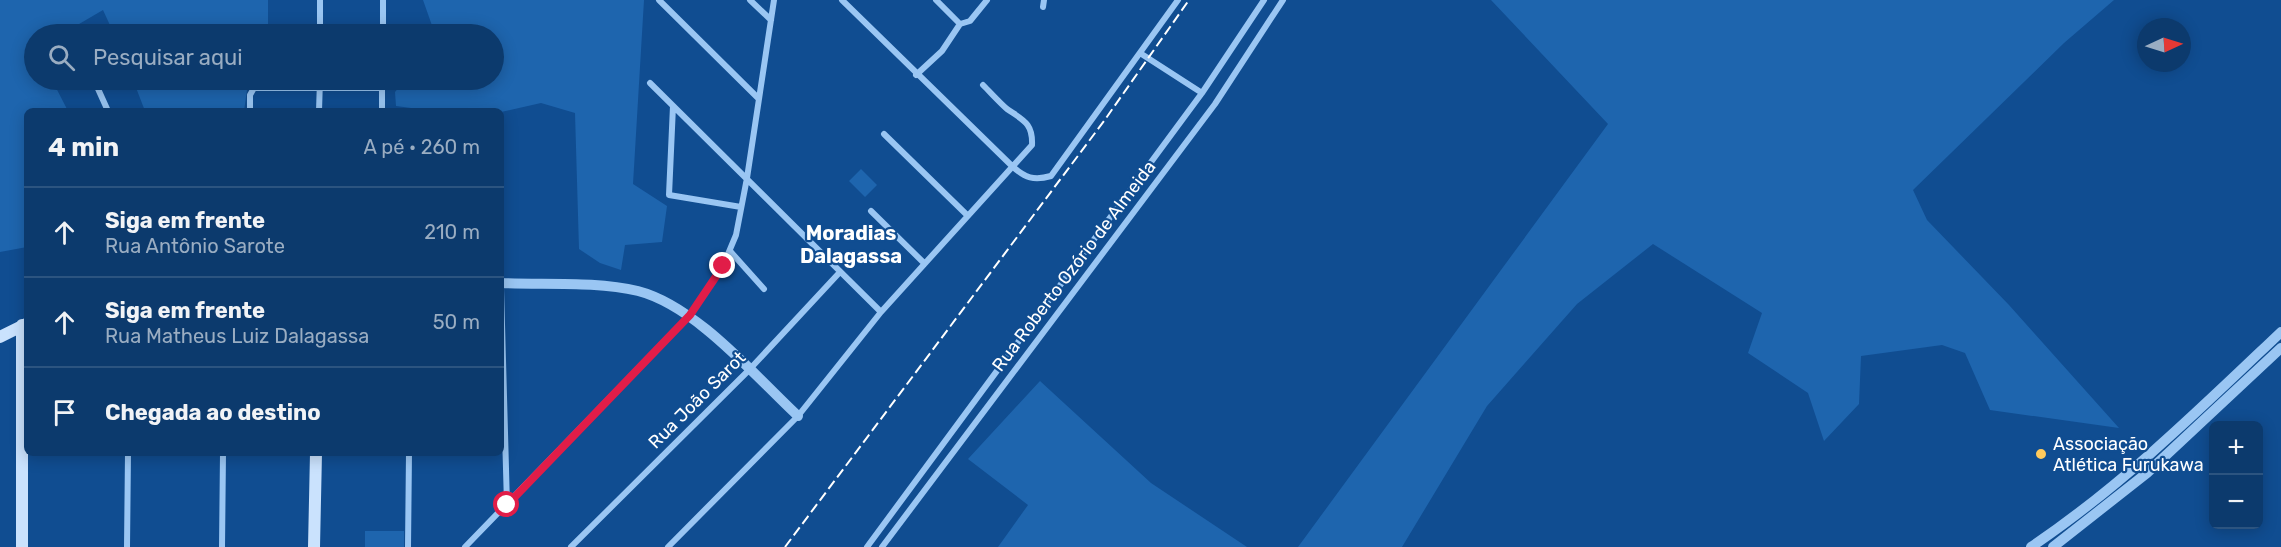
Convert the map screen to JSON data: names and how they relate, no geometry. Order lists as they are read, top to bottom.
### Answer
{
  "streets": {
    "street": ["Rua Roberto Ozório de Almeida", "Rua João Sarot"]
  },
  "districts": ["Moradias Dalagassa"],
  "places": ["Associação Atlética Furukawa"],
  "north": "right",
  "page": {
    "search": "Pesquisar aqui",
    "heading": ["4 min", "A pé · 260 m"],
    "list": [
      ["Siga em frente", "Rua Antônio Sarote", "210 m"],
      ["Siga em frente", "Rua Matheus Luiz Dalagassa", "50 m"],
      "Chegada ao destino"
    ],
    "map_buttons": ["+", "−"]
  }
}
